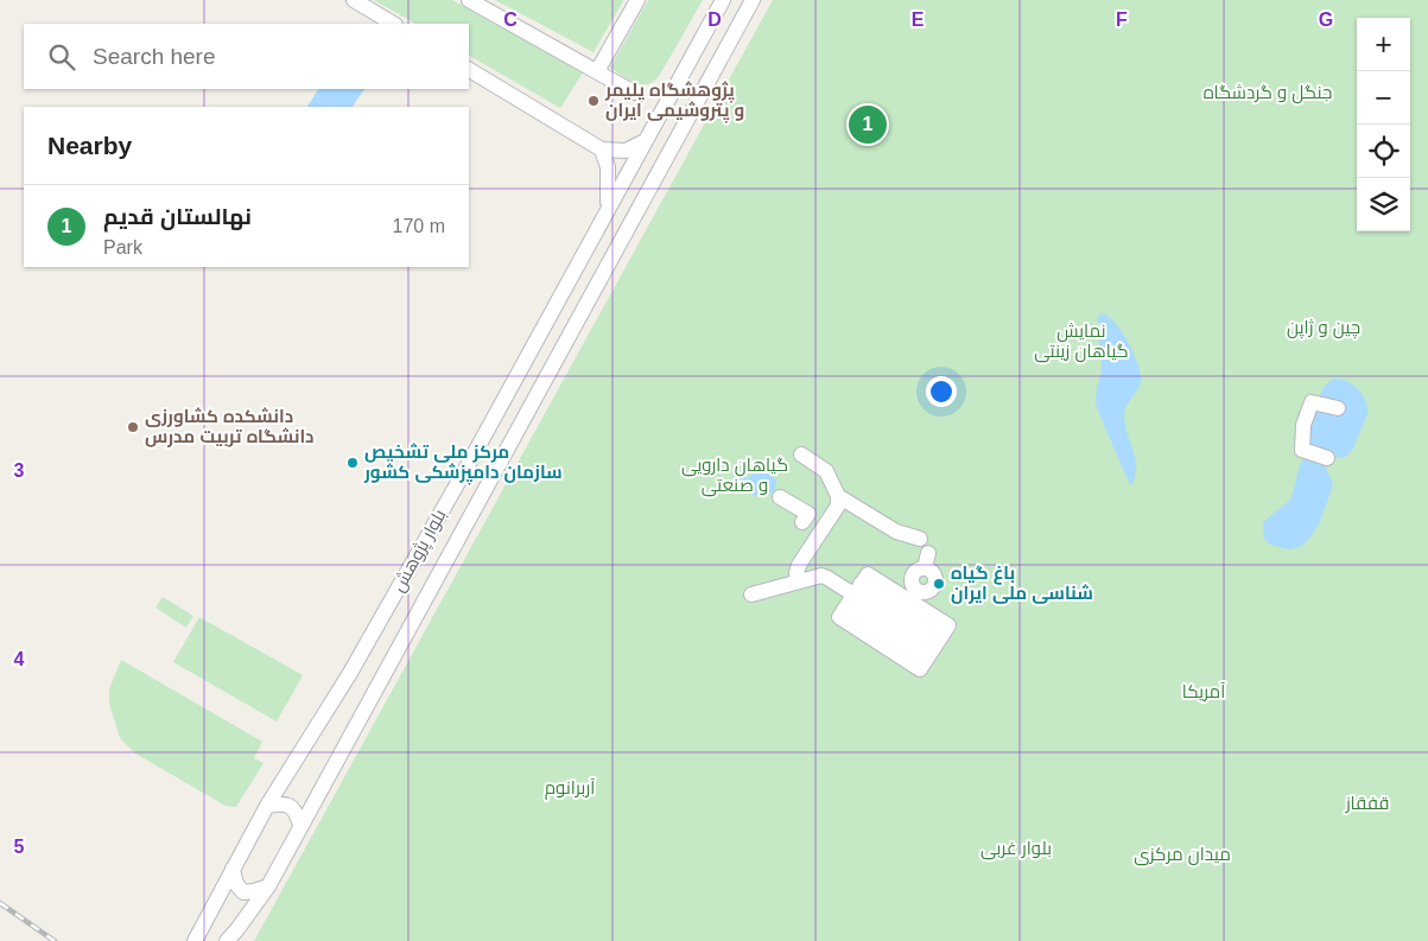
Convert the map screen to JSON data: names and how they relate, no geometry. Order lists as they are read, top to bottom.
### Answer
{
  "streets": {
    "street": ["بلوار پژوهش"]
  },
  "parks": [
    "جنگل و گردشگاه",
    "چین و ژاپن",
    "نمایش گیاهان زینتی",
    "گیاهان دارویی و صنعتی",
    "آمریکا",
    "آربرانوم",
    "قفقاز",
    "بلوار غربی",
    "میدان مرکزی"
  ],
  "places": [
    "پژوهشگاه پلیمر و پتروشیمی ایران",
    "دانشکده کشاورزی دانشگاه تربیت مدرس",
    "مرکز ملی تشخیص سازمان دامپزشکی کشور",
    "باغ گیاه‌ شناسی ملی ایران"
  ],
  "page": {
    "map_buttons": ["+", "−"],
    "search": "Search here",
    "pins": "1",
    "heading": "Nearby",
    "list": [
      {
        "mark": "1",
        "name": "نهالستان قدیم",
        "note": "Park",
        "value": "170 m"
      }
    ]
  },
  "grid": {
    "columns": [
      "C",
      "D",
      "E",
      "F",
      "G"
    ],
    "rows": ["3", "4", "5"]
  }
}
